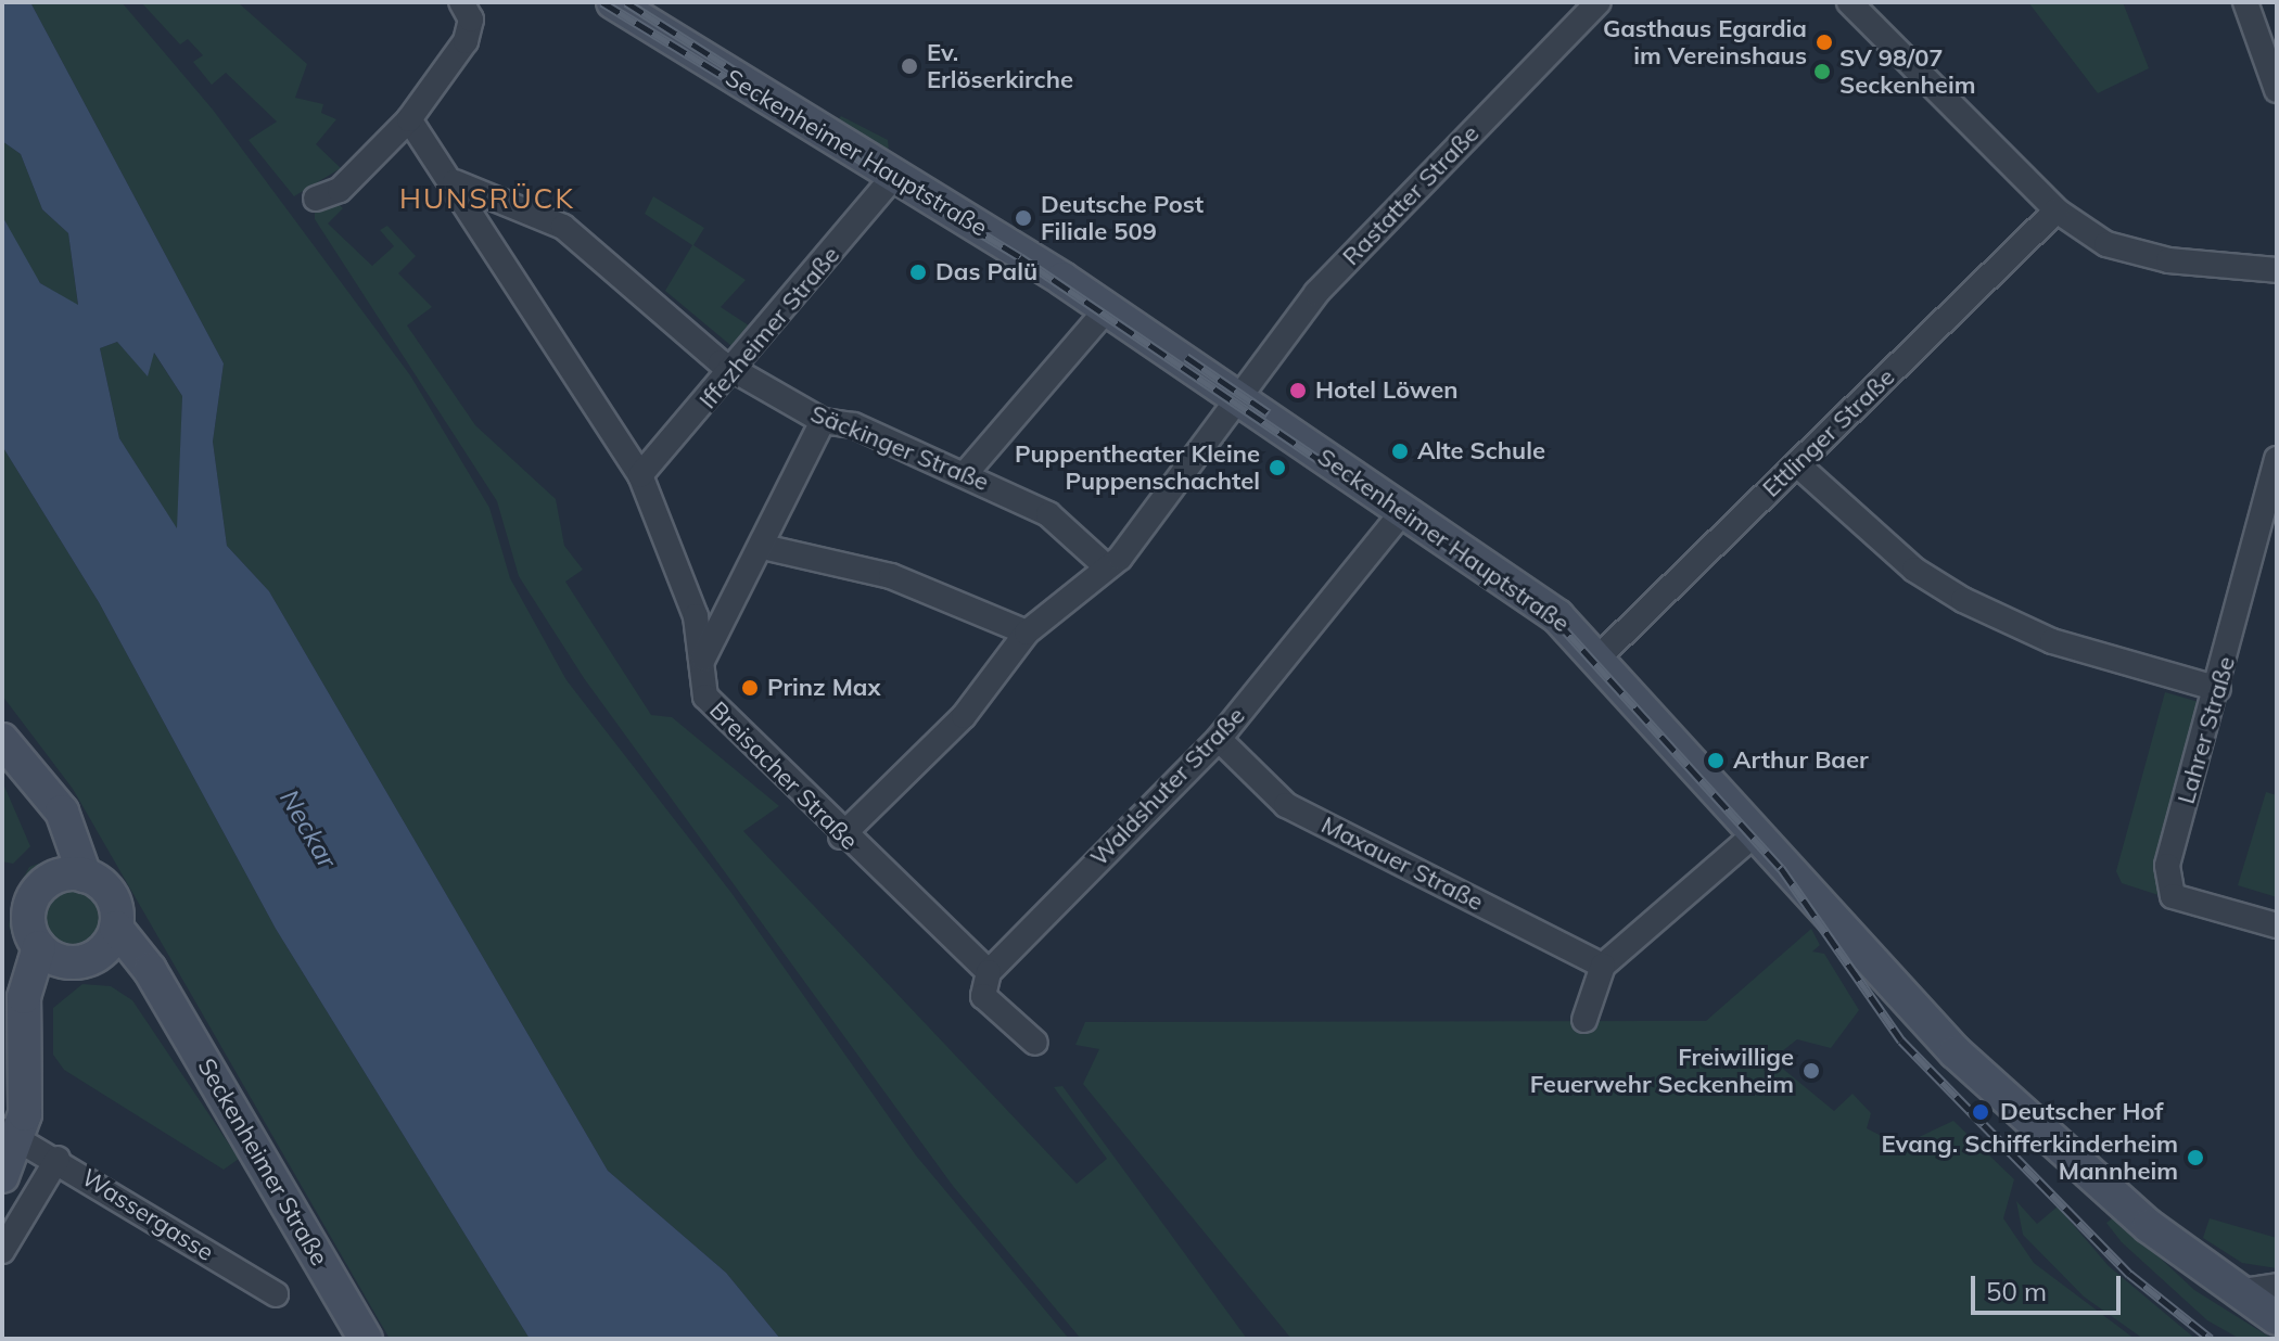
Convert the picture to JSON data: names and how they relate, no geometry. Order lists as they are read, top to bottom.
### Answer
{
  "streets": {
    "main road": ["Seckenheimer Hauptstraße", "Seckenheimer Straße"],
    "street": [
      "Rastatter Straße",
      "Iffezheimer Straße",
      "Ettlinger Straße",
      "Säckinger Straße",
      "Lahrer Straße",
      "Breisacher Straße",
      "Waldshuter Straße",
      "Maxauer Straße",
      "Wassergasse"
    ]
  },
  "crossings": [
    ["Seckenheimer Hauptstraße", "Rastatter Straße"],
    ["Seckenheimer Hauptstraße", "Iffezheimer Straße"],
    ["Seckenheimer Hauptstraße", "Ettlinger Straße"],
    ["Seckenheimer Hauptstraße", "Waldshuter Straße"],
    ["Rastatter Straße", "Säckinger Straße"],
    ["Rastatter Straße", "Breisacher Straße"],
    ["Iffezheimer Straße", "Säckinger Straße"],
    ["Iffezheimer Straße", "Breisacher Straße"],
    ["Säckinger Straße", "Breisacher Straße"],
    ["Breisacher Straße", "Waldshuter Straße"],
    ["Waldshuter Straße", "Maxauer Straße"]
  ],
  "districts": ["HUNSRÜCK"],
  "water": ["Neckar"],
  "places": [
    "Gasthaus Egardia im Vereinshaus",
    "Ev. Erlöserkirche",
    "SV 98/07 Seckenheim",
    "Deutsche Post Filiale 509",
    "Das Palü",
    "Hotel Löwen",
    "Alte Schule",
    "Puppentheater Kleine Puppenschachtel",
    "Prinz Max",
    "Arthur Baer",
    "Freiwillige Feuerwehr Seckenheim",
    "Deutscher Hof",
    "Evang. Schifferkinderheim Mannheim"
  ],
  "scale_bar": "50 m"
}
